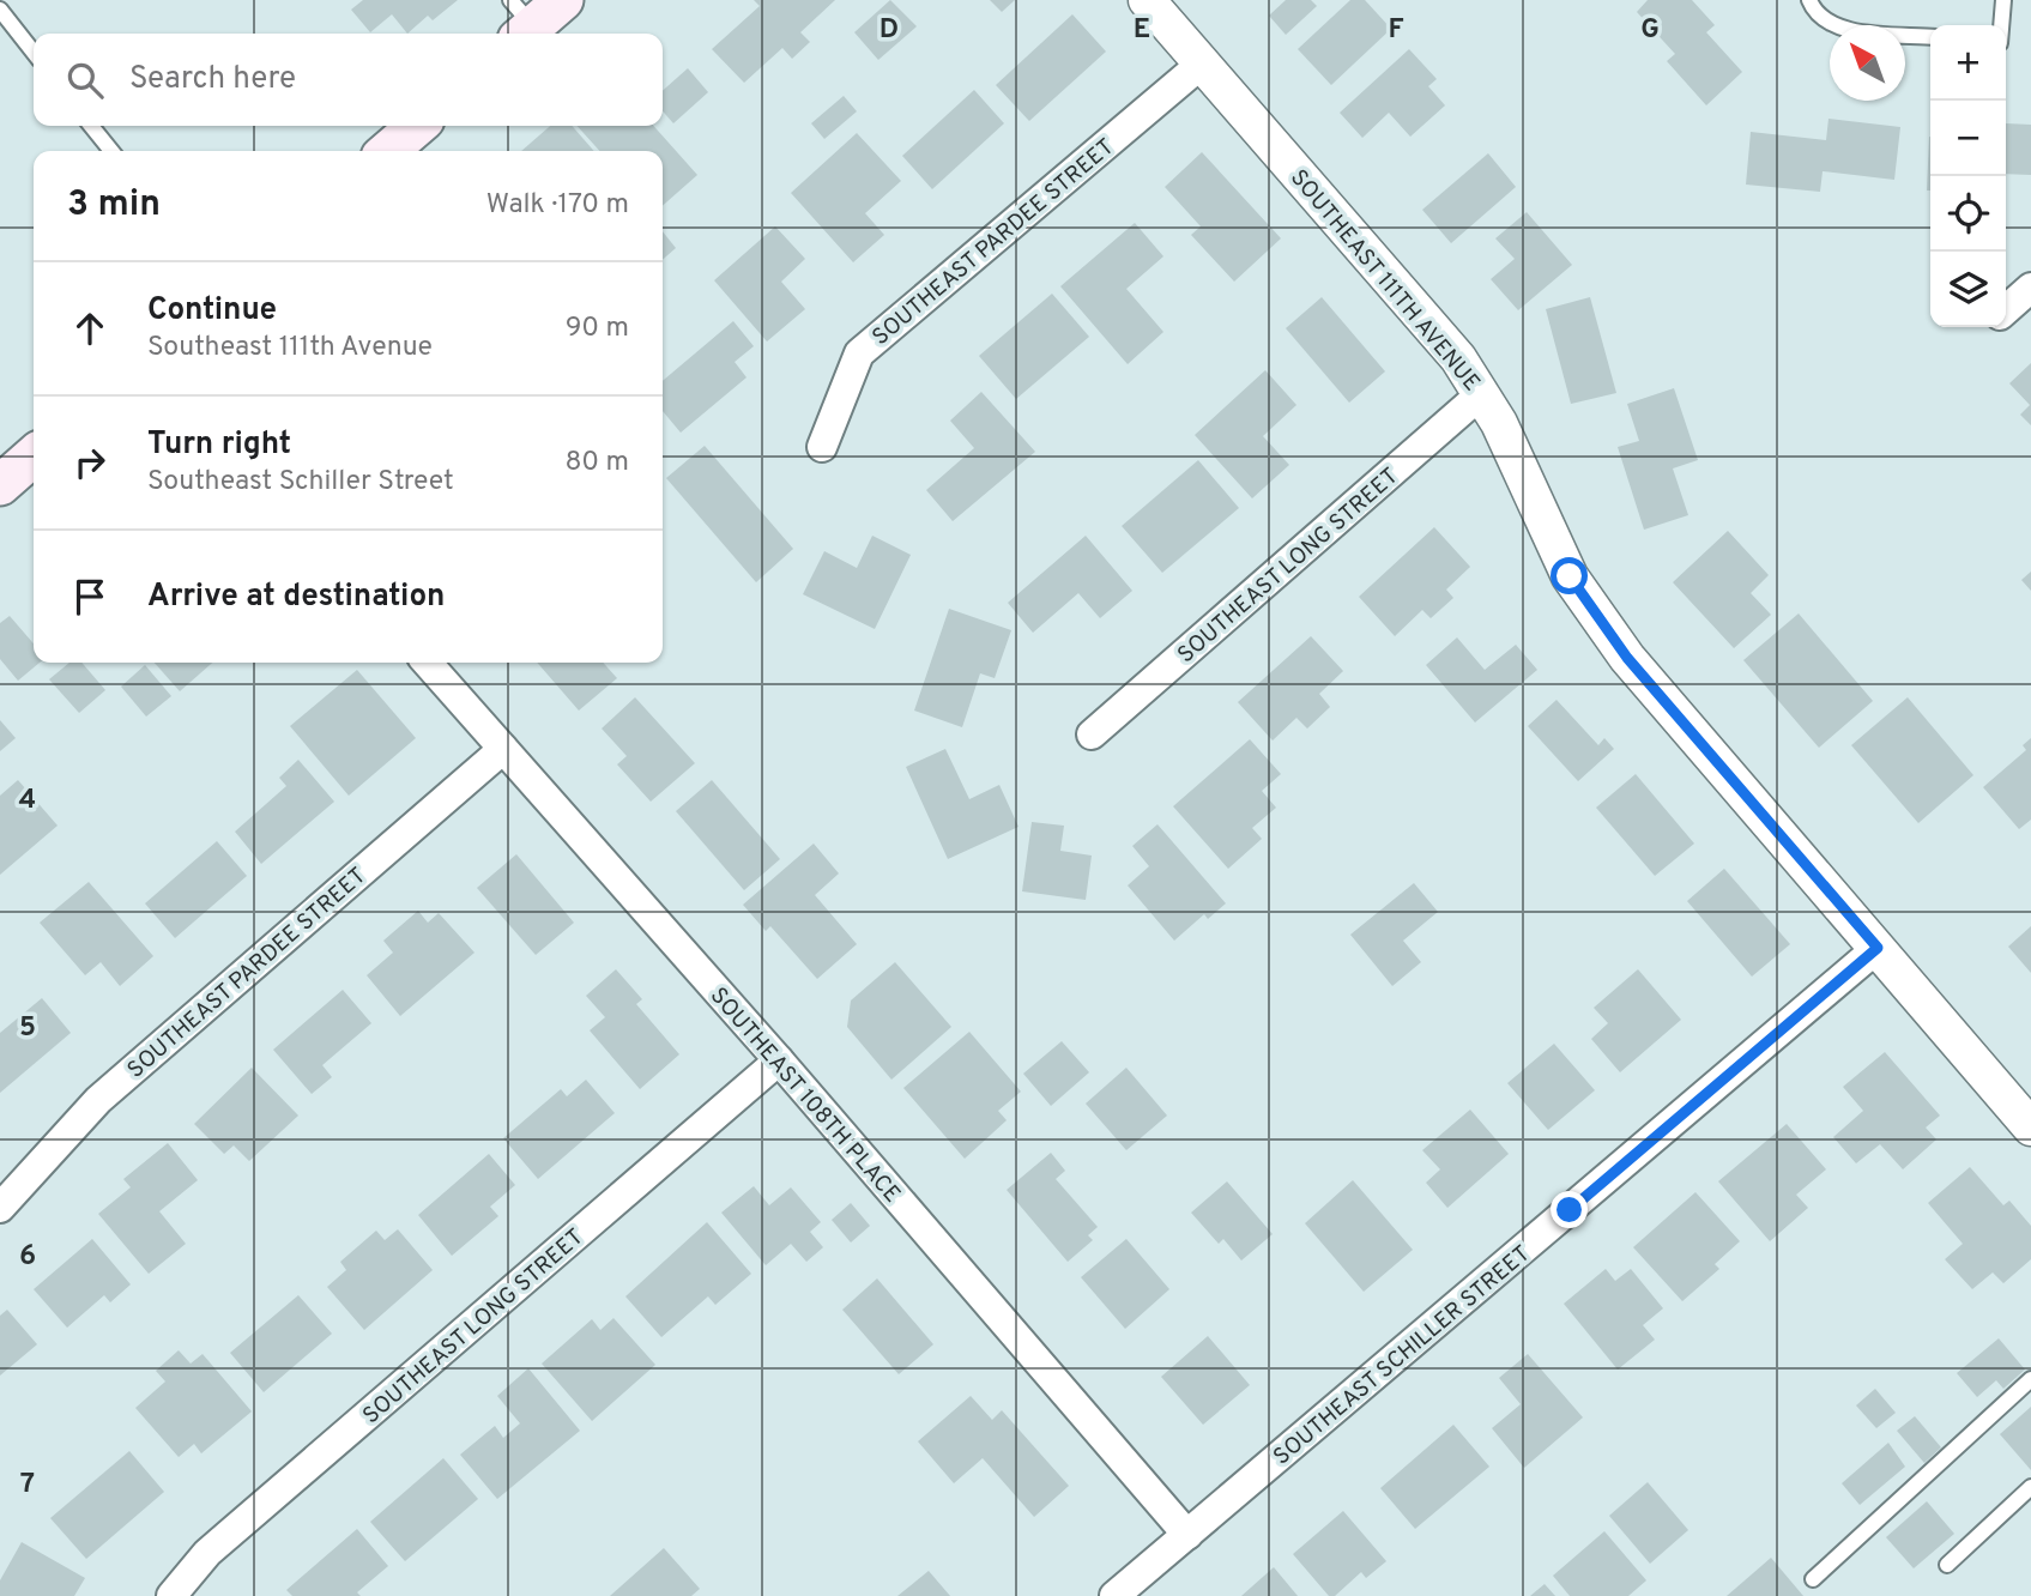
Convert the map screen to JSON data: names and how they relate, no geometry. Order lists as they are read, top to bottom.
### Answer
{
  "streets": {
    "street": [
      "SOUTHEAST PARDEE STREET",
      "SOUTHEAST 111TH AVENUE",
      "SOUTHEAST LONG STREET",
      "SOUTHEAST 108TH PLACE",
      "SOUTHEAST SCHILLER STREET"
    ]
  },
  "crossings": [
    ["SOUTHEAST PARDEE STREET", "SOUTHEAST 111TH AVENUE"],
    ["SOUTHEAST PARDEE STREET", "SOUTHEAST 108TH PLACE"],
    ["SOUTHEAST 111TH AVENUE", "SOUTHEAST LONG STREET"],
    ["SOUTHEAST 111TH AVENUE", "SOUTHEAST SCHILLER STREET"],
    ["SOUTHEAST LONG STREET", "SOUTHEAST 108TH PLACE"],
    ["SOUTHEAST 108TH PLACE", "SOUTHEAST SCHILLER STREET"]
  ],
  "north": "top left",
  "page": {
    "map_buttons": ["+", "−"],
    "search": "Search here",
    "heading": ["3 min", "Walk · 170 m"],
    "list": [
      ["Continue", "Southeast 111th Avenue", "90 m"],
      ["Turn right", "Southeast Schiller Street", "80 m"],
      "Arrive at destination"
    ]
  },
  "grid": {
    "columns": [
      "D",
      "E",
      "F",
      "G"
    ],
    "rows": [
      "4",
      "5",
      "6",
      "7"
    ]
  }
}
